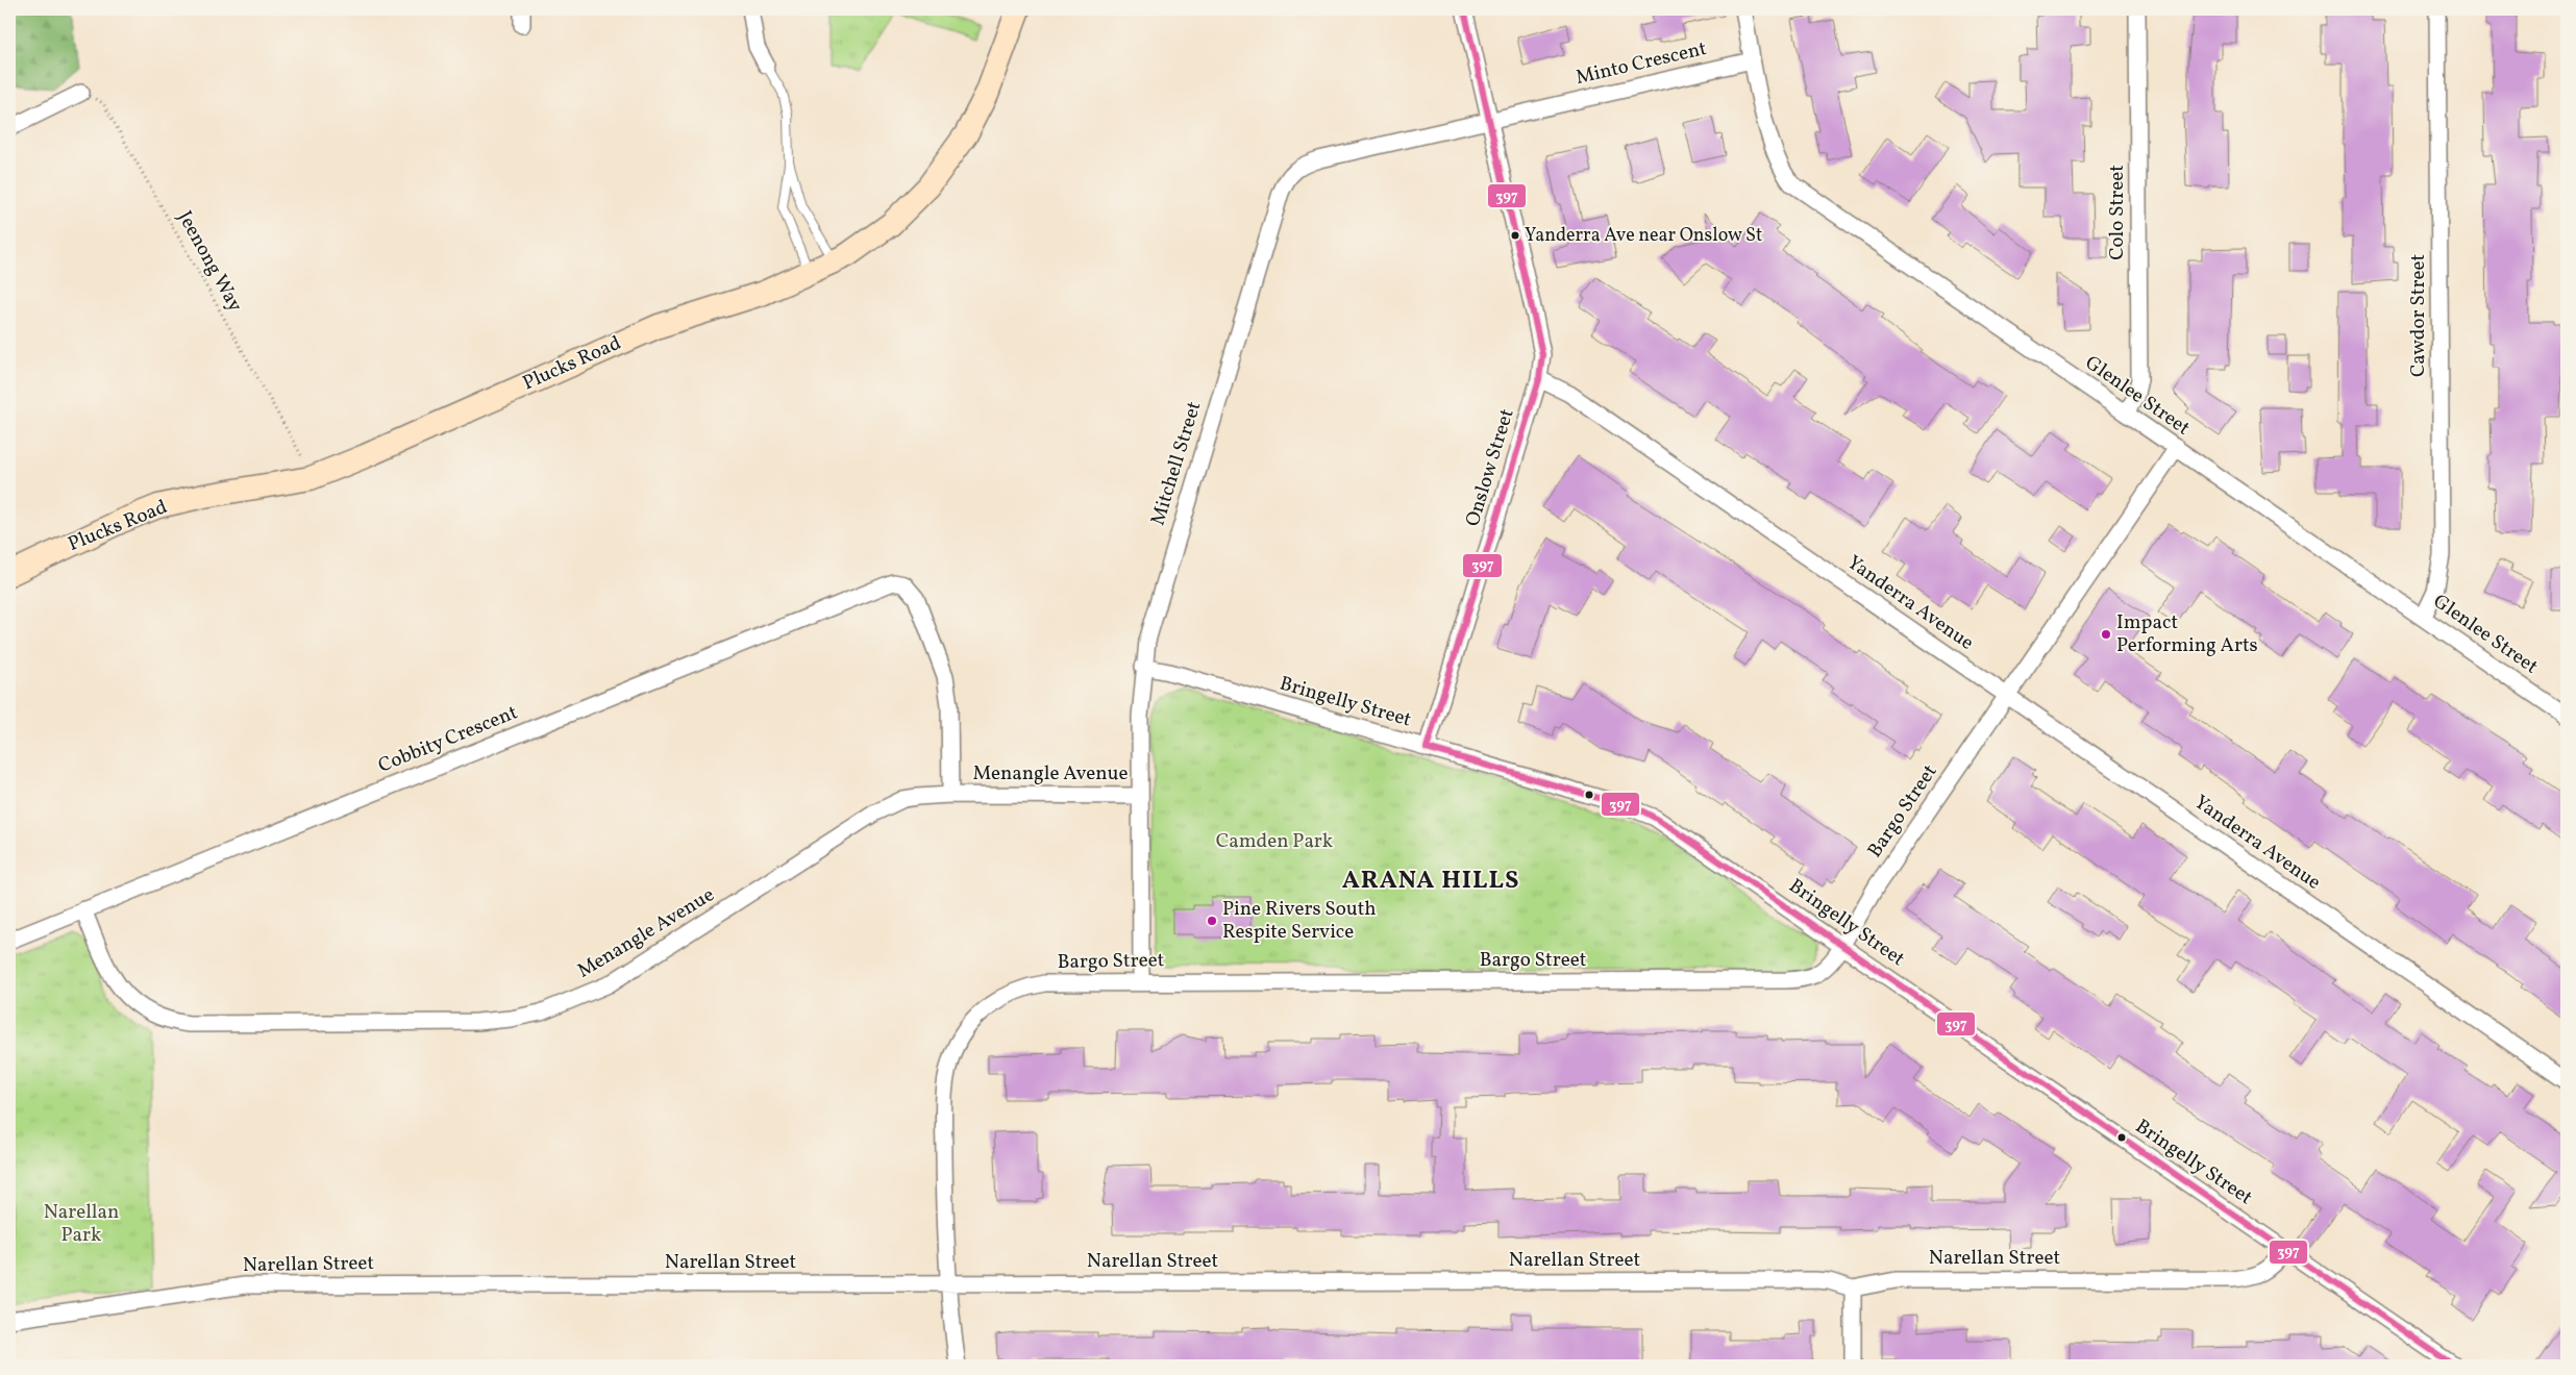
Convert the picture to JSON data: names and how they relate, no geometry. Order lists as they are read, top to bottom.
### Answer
{
  "streets": {
    "street": [
      "Minto Crescent",
      "Colo Street",
      "Cawdor Street",
      "Plucks Road",
      "Glenlee Street",
      "Mitchell Street",
      "Onslow Street",
      "Yanderra Avenue",
      "Bringelly Street",
      "Cobbity Crescent",
      "Menangle Avenue",
      "Bargo Street",
      "Narellan Street"
    ],
    "path": ["Jeenong Way"]
  },
  "crossings": [
    ["Minto Crescent", "Glenlee Street"],
    ["Minto Crescent", "Mitchell Street"],
    ["Colo Street", "Glenlee Street"],
    ["Cawdor Street", "Glenlee Street"],
    ["Glenlee Street", "Bargo Street"],
    ["Mitchell Street", "Bringelly Street"],
    ["Mitchell Street", "Menangle Avenue"],
    ["Mitchell Street", "Bargo Street"],
    ["Onslow Street", "Yanderra Avenue"],
    ["Onslow Street", "Bringelly Street"],
    ["Yanderra Avenue", "Bargo Street"],
    ["Bringelly Street", "Bargo Street"],
    ["Bringelly Street", "Narellan Street"],
    ["Cobbity Crescent", "Menangle Avenue"],
    ["Bargo Street", "Narellan Street"]
  ],
  "districts": ["ARANA HILLS"],
  "parks": ["Camden Park", "Narellan Park"],
  "places": ["Yanderra Ave near Onslow St", "Impact Performing Arts", "Pine Rivers South Respite Service"],
  "lines": ["transit line 397"]
}
